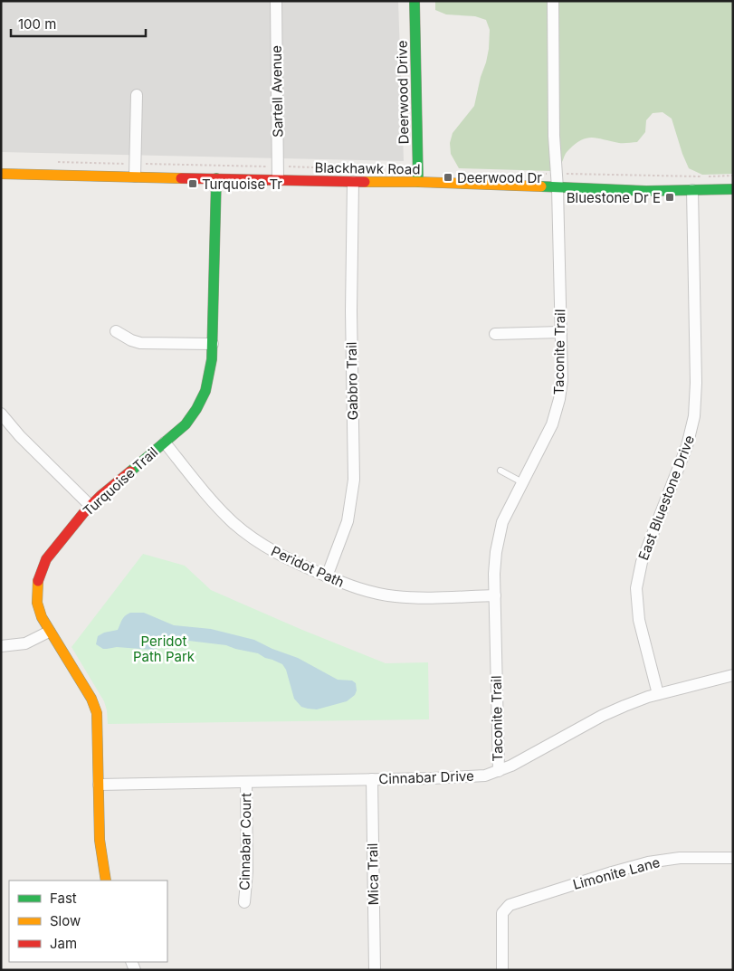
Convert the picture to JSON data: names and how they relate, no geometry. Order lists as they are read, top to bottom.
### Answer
{
  "streets": {
    "street": [
      "Sartell Avenue",
      "Deerwood Drive",
      "Blackhawk Road",
      "Taconite Trail",
      "Gabbro Trail",
      "Turquoise Trail",
      "East Bluestone Drive",
      "Peridot Path",
      "Cinnabar Drive",
      "Cinnabar Court",
      "Limonite Lane",
      "Mica Trail"
    ]
  },
  "crossings": [
    ["Sartell Avenue", "Blackhawk Road"],
    ["Deerwood Drive", "Blackhawk Road"],
    ["Blackhawk Road", "Taconite Trail"],
    ["Blackhawk Road", "Gabbro Trail"],
    ["Blackhawk Road", "Turquoise Trail"],
    ["Blackhawk Road", "East Bluestone Drive"],
    ["Taconite Trail", "Peridot Path"],
    ["Taconite Trail", "Cinnabar Drive"],
    ["Gabbro Trail", "Peridot Path"],
    ["Turquoise Trail", "Peridot Path"],
    ["Turquoise Trail", "Cinnabar Drive"],
    ["East Bluestone Drive", "Cinnabar Drive"],
    ["Cinnabar Drive", "Cinnabar Court"],
    ["Cinnabar Drive", "Mica Trail"]
  ],
  "parks": ["Peridot Path Park"],
  "places": {
    "transit": ["Deerwood Dr", "Turquoise Tr", "Bluestone Dr E"]
  },
  "legend": ["Fast", "Slow", "Jam"],
  "scale_bar": "100 m"
}
